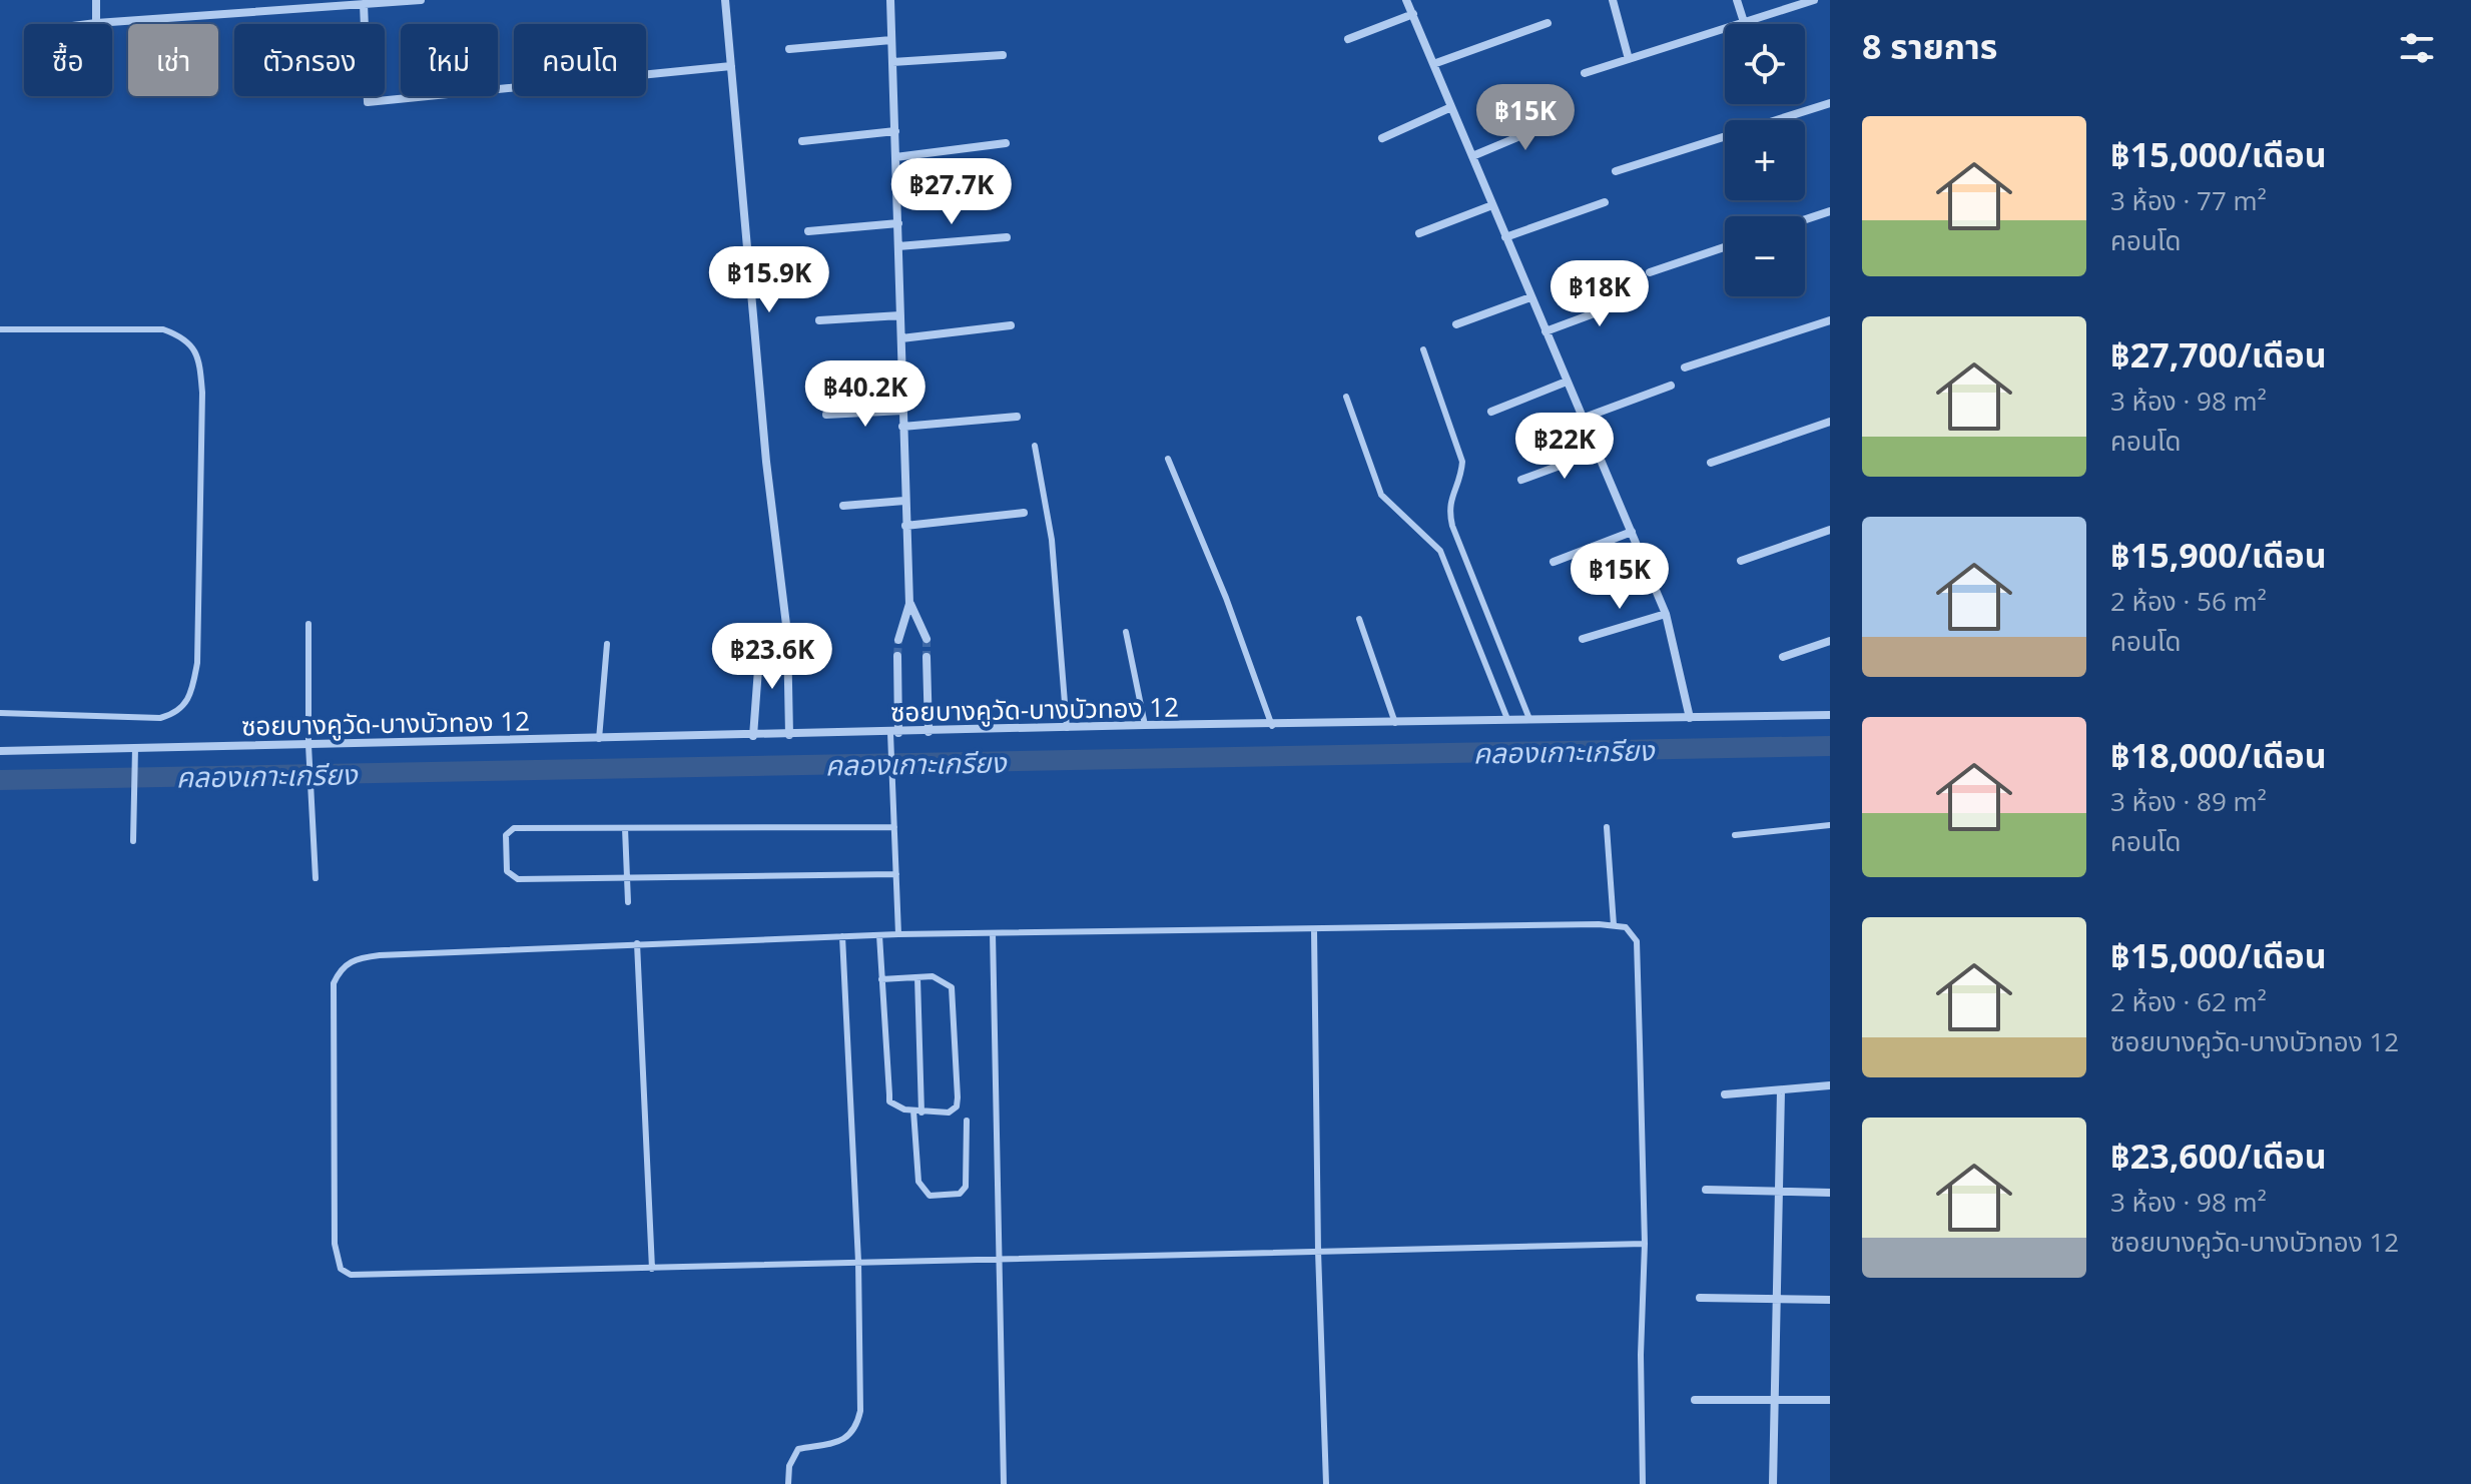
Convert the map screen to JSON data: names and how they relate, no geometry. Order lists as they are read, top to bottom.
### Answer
{
  "streets": {
    "street": ["ซอยบางคูวัด-บางบัวทอง 12"]
  },
  "water": ["คลองเกาะเกรียง"],
  "page": {
    "heading": "8 รายการ",
    "map_buttons": ["+", "−"],
    "chip": [
      "ซื้อ",
      "เช่า",
      "ตัวกรอง",
      "ใหม่",
      "คอนโด"
    ],
    "price": [
      "฿15K",
      "฿27.7K",
      "฿15.9K",
      "฿18K",
      "฿40.2K",
      "฿22K",
      "฿15K",
      "฿23.6K"
    ],
    "list": [
      {
        "name": "฿15,000/เดือน",
        "note": "3 ห้อง · 77 m² · คอนโด"
      },
      {
        "name": "฿27,700/เดือน",
        "note": "3 ห้อง · 98 m² · คอนโด"
      },
      {
        "name": "฿15,900/เดือน",
        "note": "2 ห้อง · 56 m² · คอนโด"
      },
      {
        "name": "฿18,000/เดือน",
        "note": "3 ห้อง · 89 m² · คอนโด"
      },
      {
        "name": "฿15,000/เดือน",
        "note": "2 ห้อง · 62 m² · ซอยบางคูวัด-บางบัวทอง 12"
      },
      {
        "name": "฿23,600/เดือน",
        "note": "3 ห้อง · 98 m² · ซอยบางคูวัด-บางบัวทอง 12"
      }
    ]
  }
}
